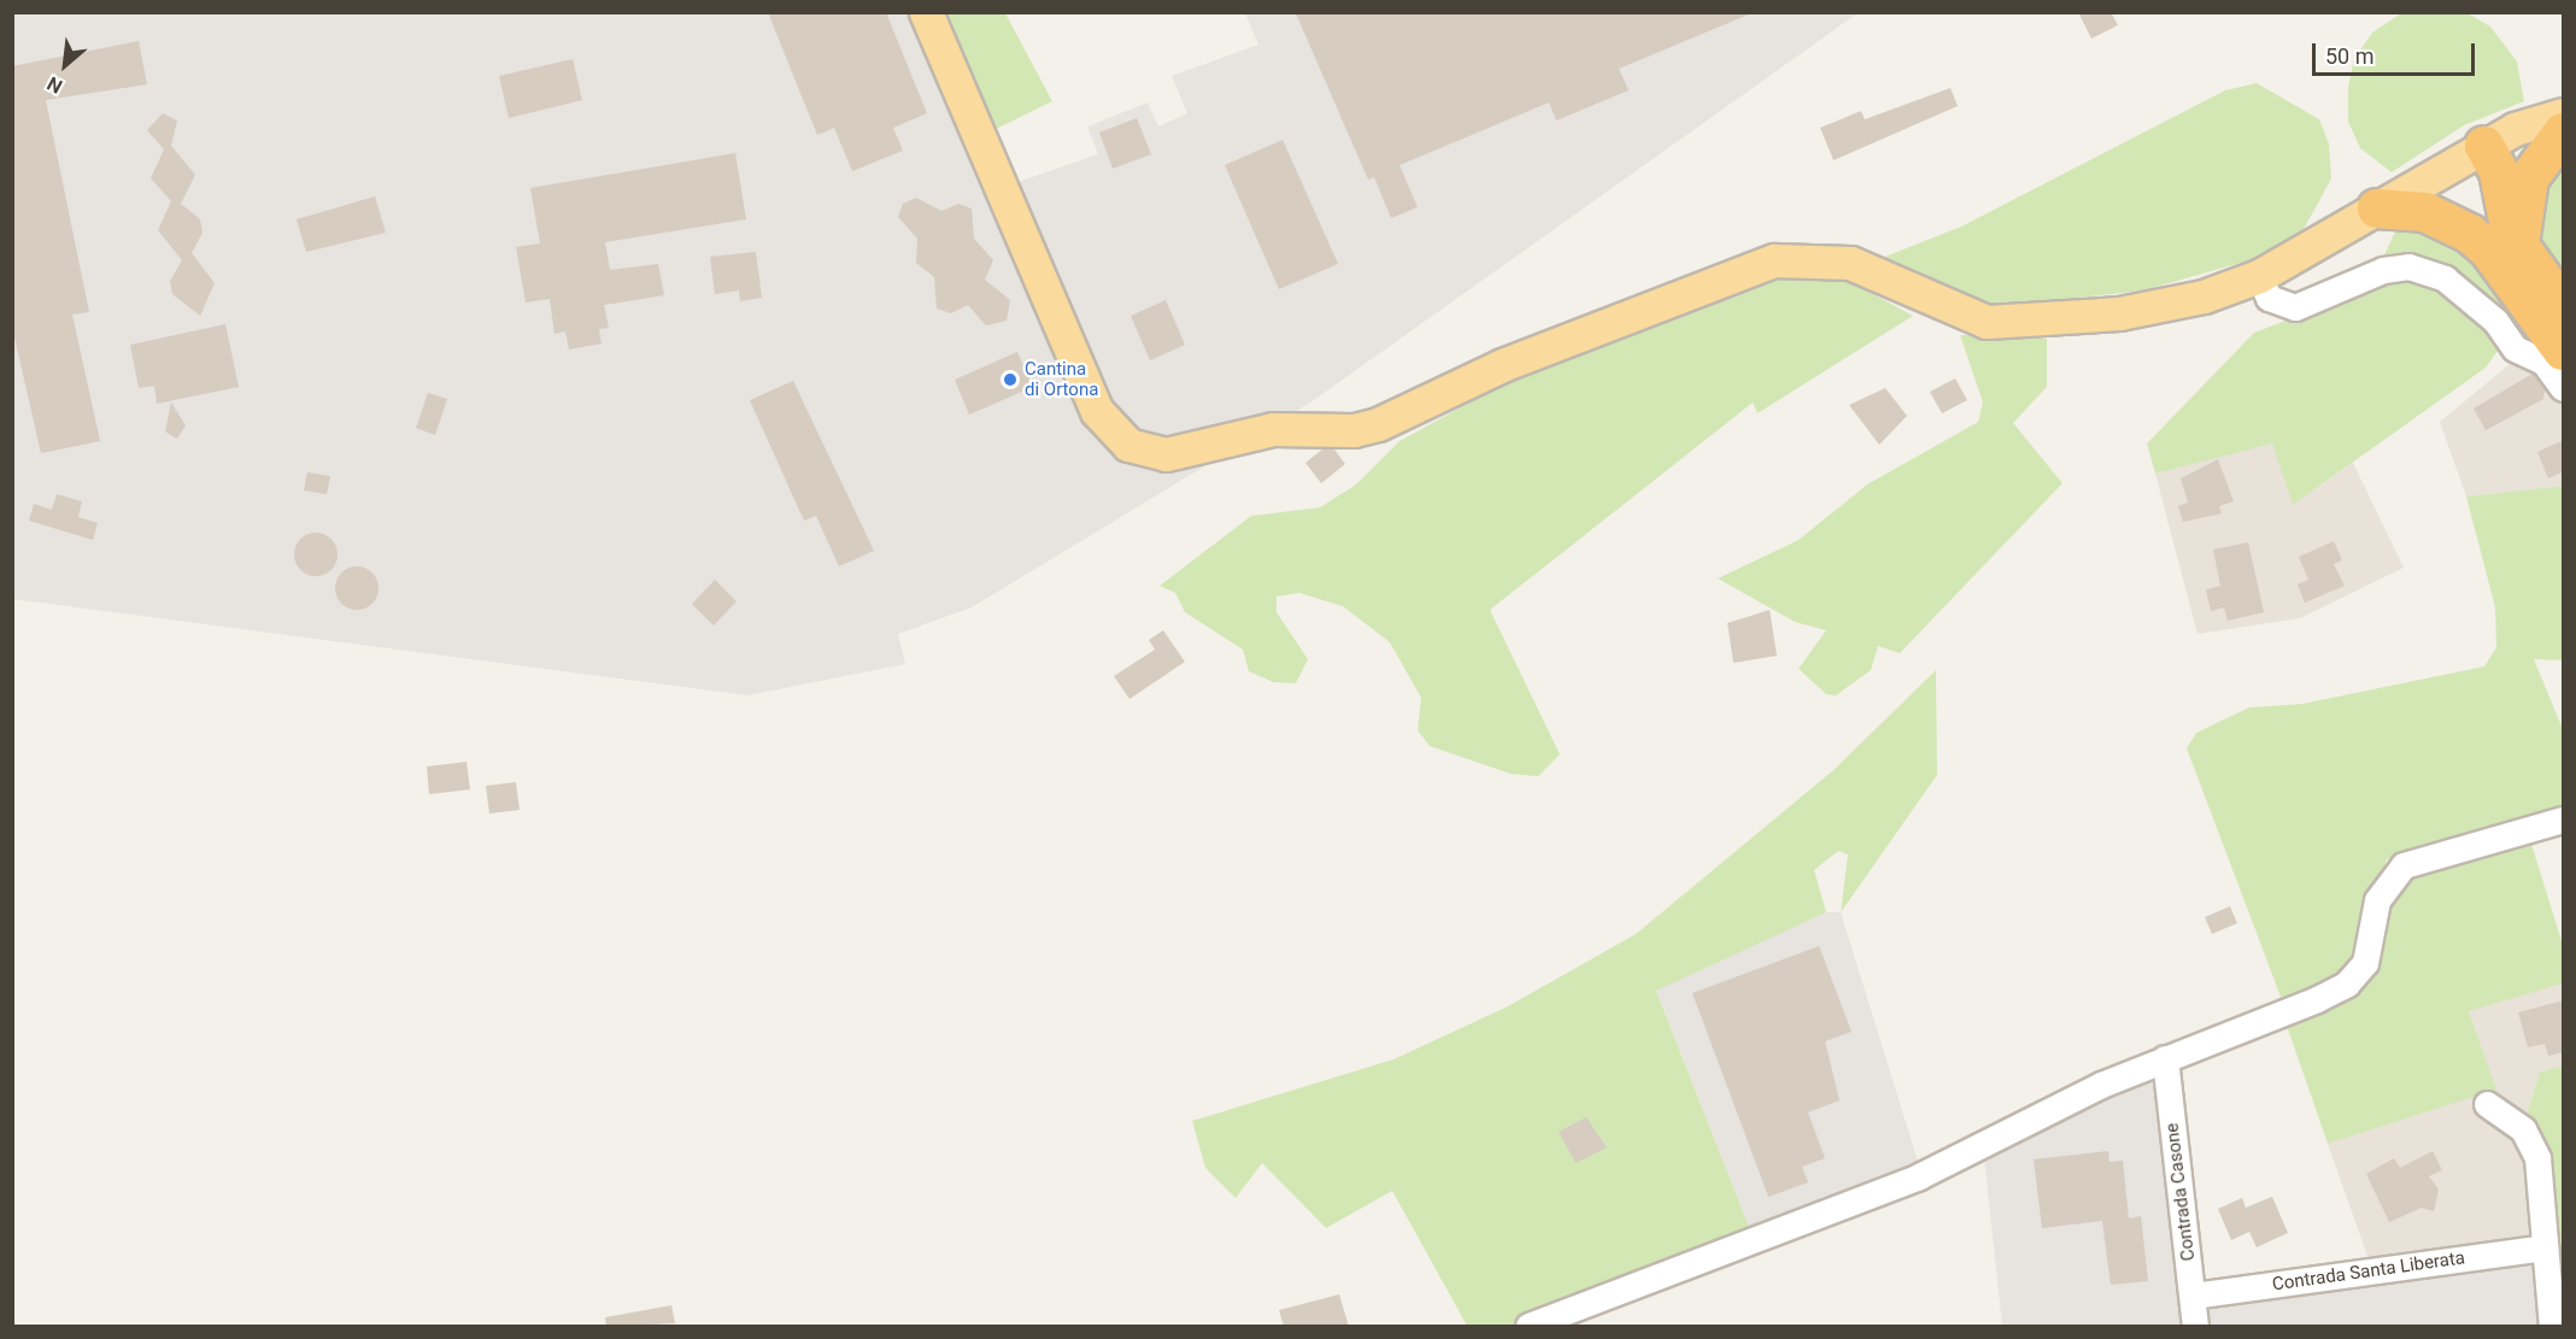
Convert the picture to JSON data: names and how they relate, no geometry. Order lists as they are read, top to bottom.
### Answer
{
  "streets": {
    "street": ["Contrada Casone", "Contrada Santa Liberata"]
  },
  "crossings": [
    ["Contrada Casone", "Contrada Santa Liberata"]
  ],
  "places": ["Cantina di Ortona"],
  "scale_bar": "50 m",
  "north": "bottom left"
}
